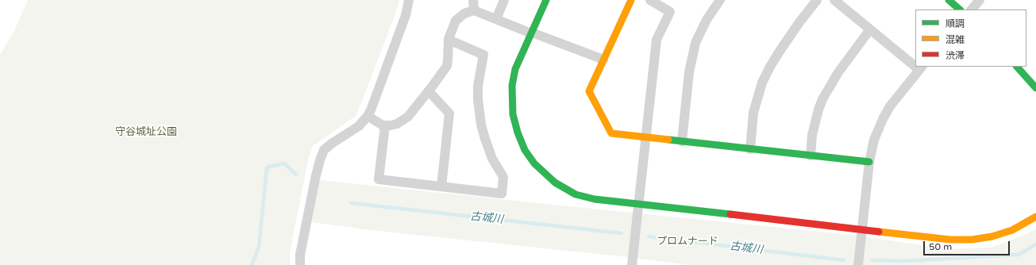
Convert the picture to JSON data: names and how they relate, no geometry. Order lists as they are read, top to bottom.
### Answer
{
  "water": ["古城川"],
  "parks": ["守谷城址公園", "プロムナード"],
  "legend": ["順調", "混雑", "渋滞"],
  "scale_bar": "50 m"
}
